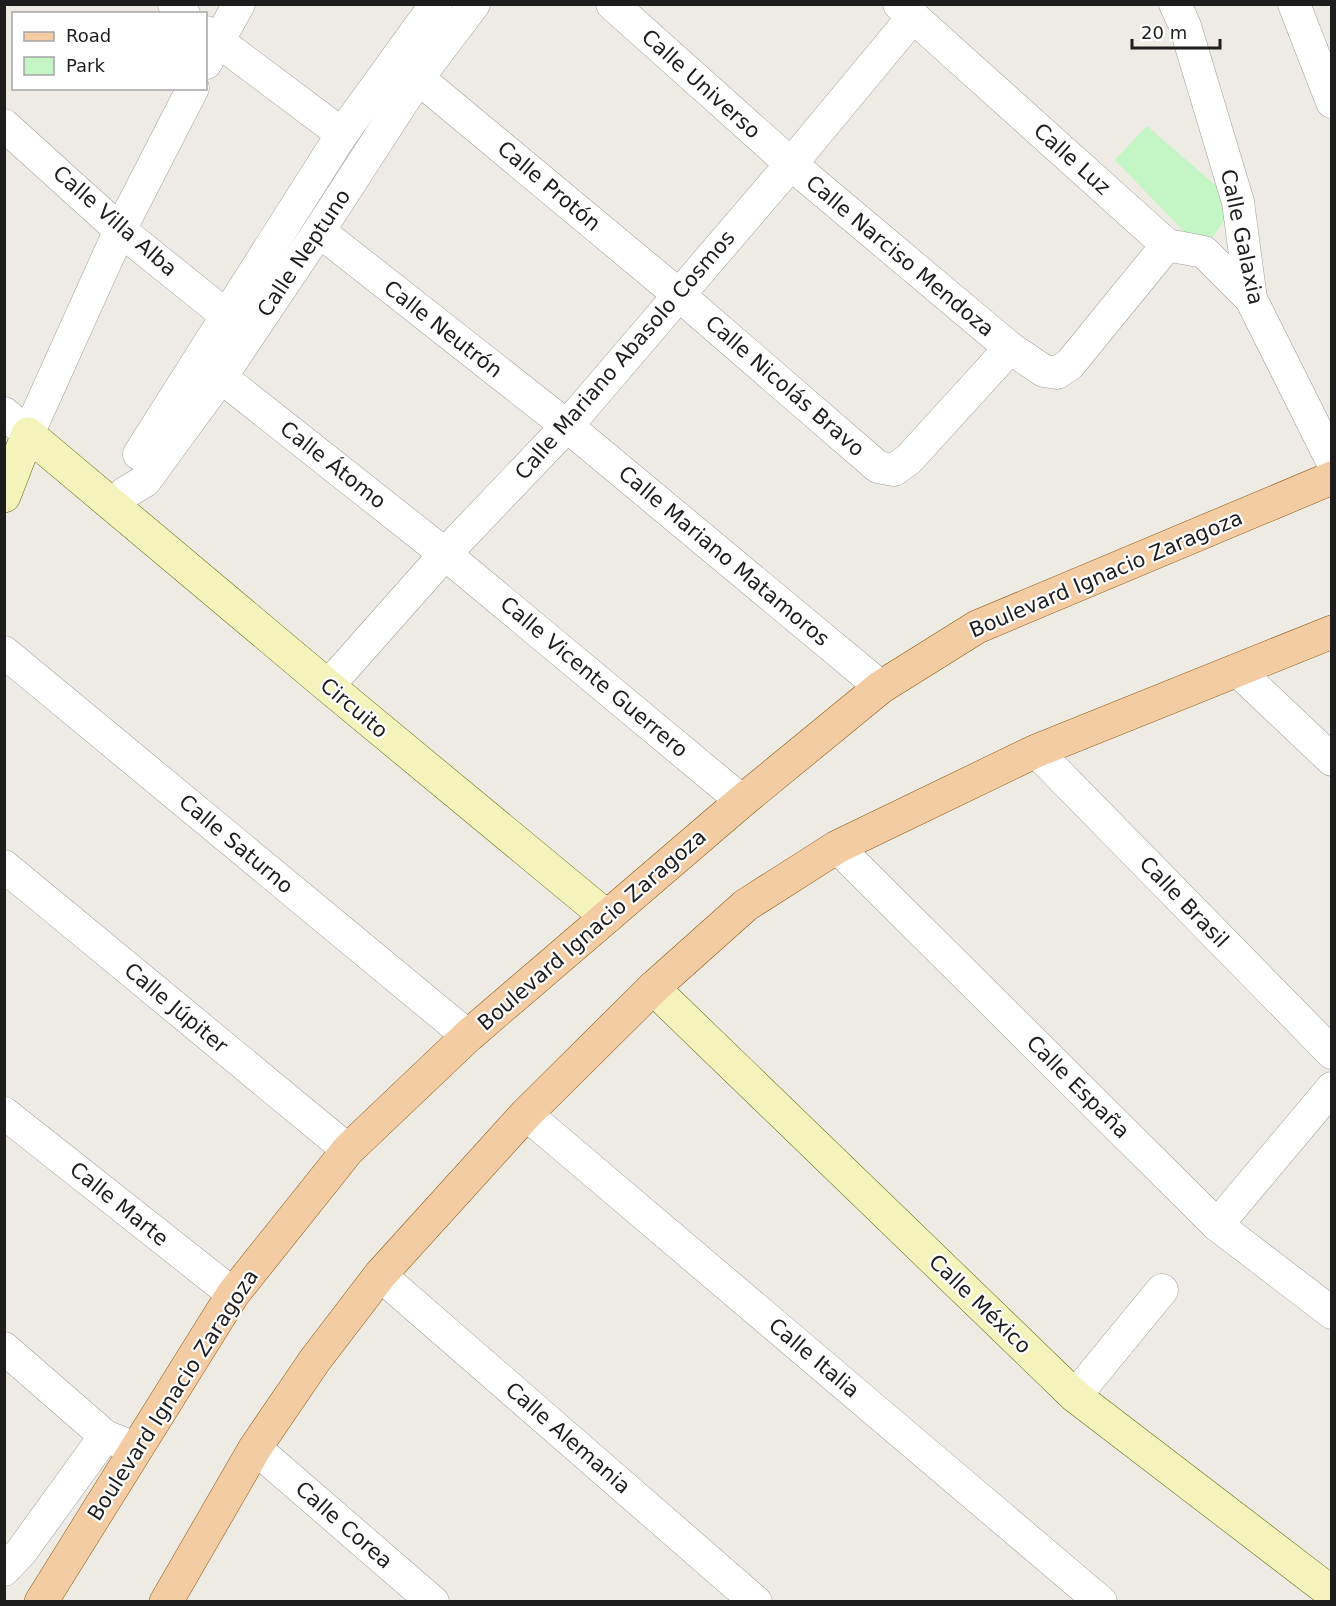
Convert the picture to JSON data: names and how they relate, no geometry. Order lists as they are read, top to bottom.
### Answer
{
  "streets": {
    "main road": ["Boulevard Ignacio Zaragoza"],
    "street": [
      "Calle Universo",
      "Calle Luz",
      "Calle Protón",
      "Calle Villa Alba",
      "Calle Galaxia",
      "Calle Neptuno",
      "Calle Narciso Mendoza",
      "Calle Neutrón",
      "Calle Mariano Abasolo Cosmos",
      "Calle Nicolás Bravo",
      "Calle Átomo",
      "Calle Mariano Matamoros",
      "Calle Vicente Guerrero",
      "Circuito",
      "Calle Saturno",
      "Calle Brasil",
      "Calle Júpiter",
      "Calle España",
      "Calle Marte",
      "Calle México",
      "Calle Italia",
      "Calle Alemania",
      "Calle Corea"
    ]
  },
  "crossings": [
    ["Calle Universo", "Calle Narciso Mendoza"],
    ["Calle Universo", "Calle Mariano Abasolo Cosmos"],
    ["Calle Luz", "Calle Narciso Mendoza"],
    ["Calle Luz", "Calle Mariano Abasolo Cosmos"],
    ["Calle Protón", "Calle Neptuno"],
    ["Calle Protón", "Calle Mariano Abasolo Cosmos"],
    ["Calle Protón", "Calle Nicolás Bravo"],
    ["Calle Villa Alba", "Calle Neptuno"],
    ["Calle Neptuno", "Calle Neutrón"],
    ["Calle Neptuno", "Calle Átomo"],
    ["Calle Neptuno", "Circuito"],
    ["Calle Narciso Mendoza", "Calle Mariano Abasolo Cosmos"],
    ["Calle Narciso Mendoza", "Calle Nicolás Bravo"],
    ["Calle Neutrón", "Calle Mariano Abasolo Cosmos"],
    ["Calle Neutrón", "Calle Mariano Matamoros"],
    ["Calle Mariano Abasolo Cosmos", "Calle Nicolás Bravo"],
    ["Calle Mariano Abasolo Cosmos", "Calle Átomo"],
    ["Calle Mariano Abasolo Cosmos", "Calle Mariano Matamoros"],
    ["Calle Mariano Abasolo Cosmos", "Calle Vicente Guerrero"],
    ["Calle Mariano Abasolo Cosmos", "Circuito"],
    ["Calle Átomo", "Calle Vicente Guerrero"],
    ["Calle Mariano Matamoros", "Boulevard Ignacio Zaragoza"],
    ["Boulevard Ignacio Zaragoza", "Calle Vicente Guerrero"],
    ["Boulevard Ignacio Zaragoza", "Circuito"],
    ["Boulevard Ignacio Zaragoza", "Calle Saturno"],
    ["Boulevard Ignacio Zaragoza", "Calle Júpiter"],
    ["Boulevard Ignacio Zaragoza", "Calle Marte"]
  ],
  "legend": ["Road", "Park"],
  "scale_bar": "20 m"
}
